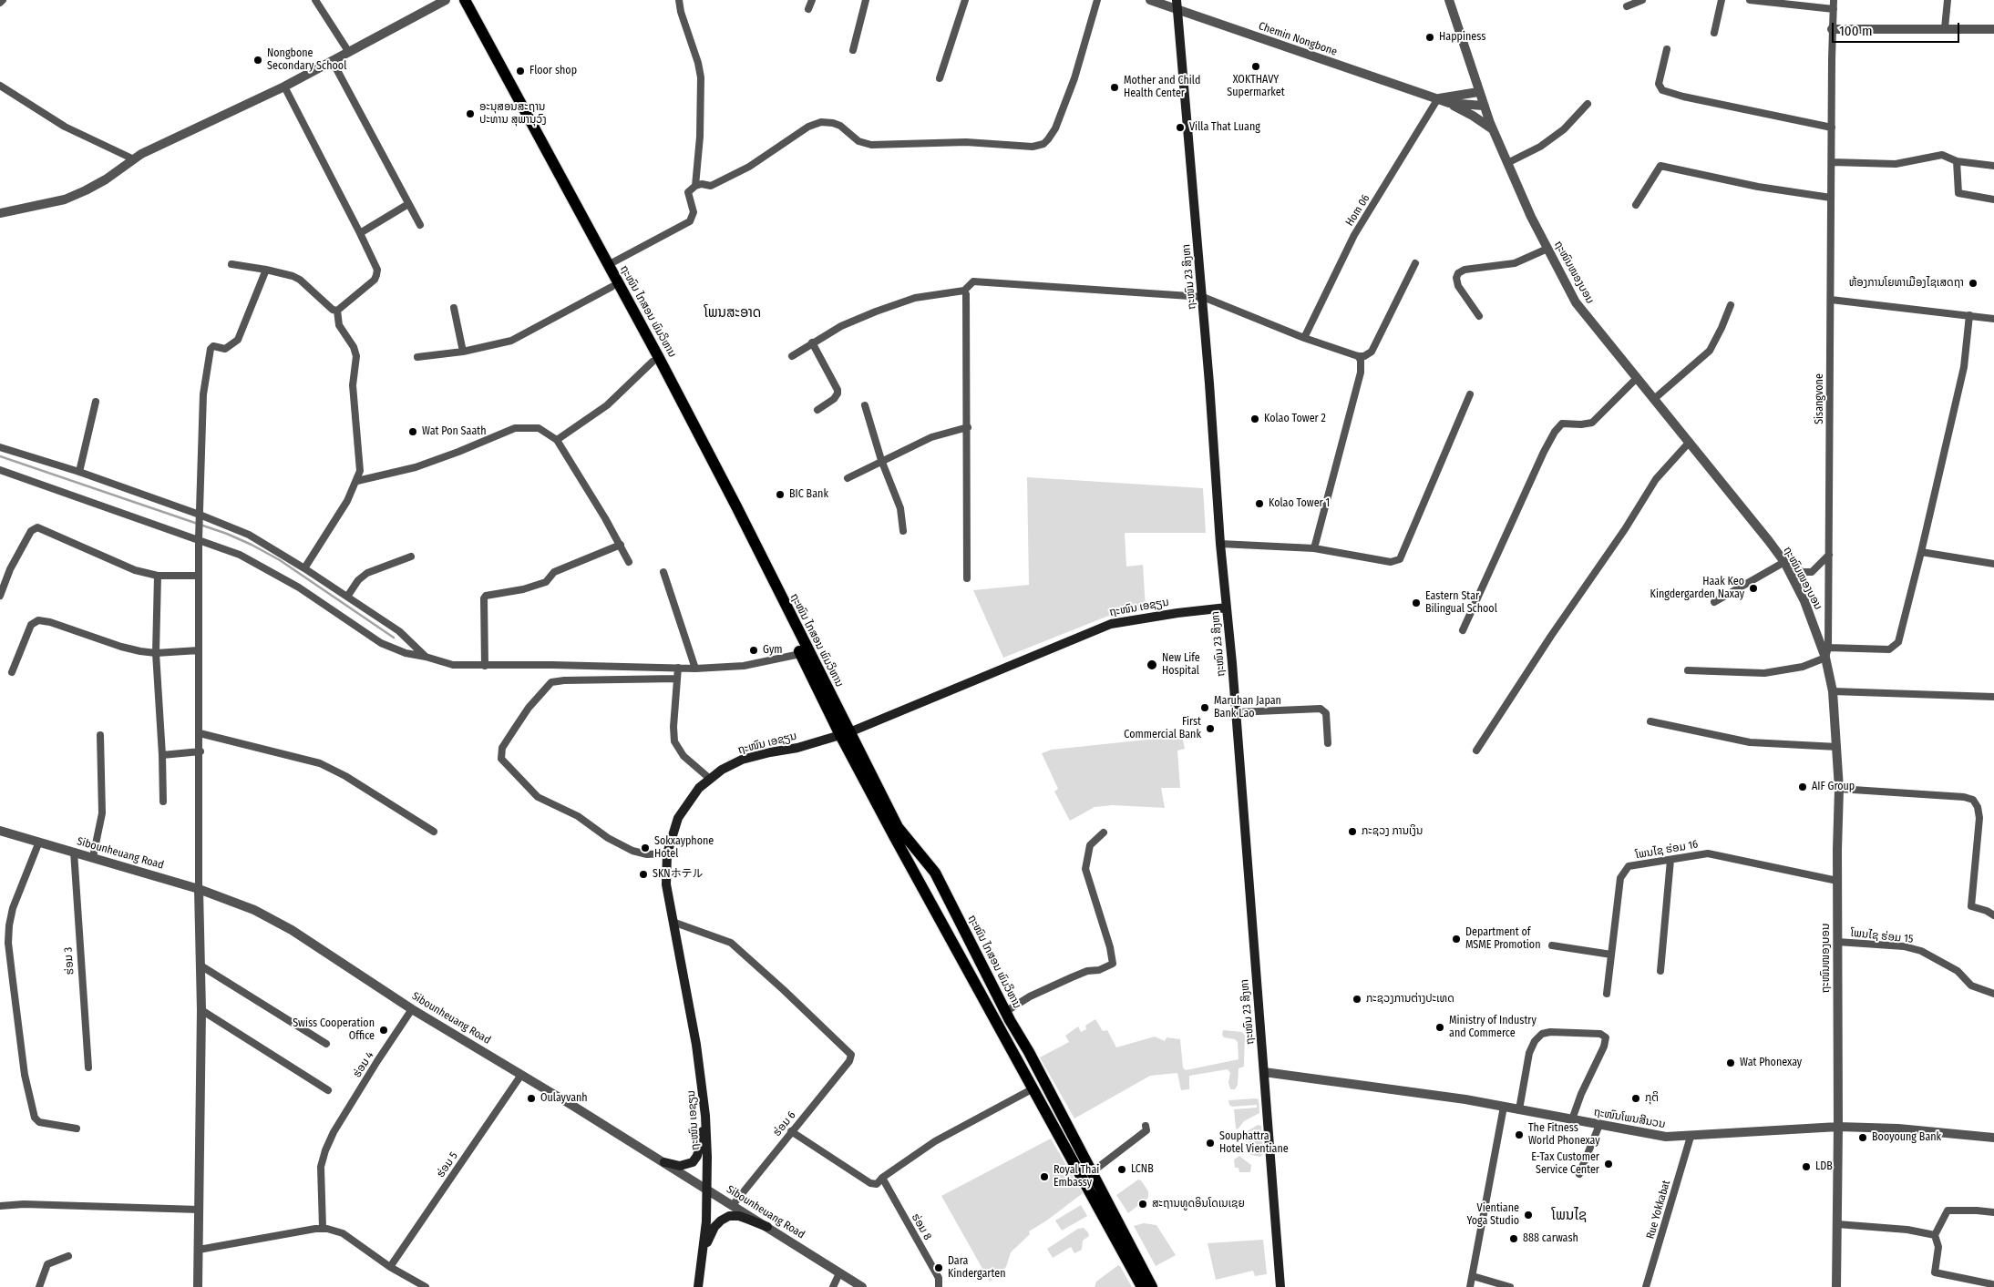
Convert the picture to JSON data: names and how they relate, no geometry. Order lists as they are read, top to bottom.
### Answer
{
  "streets": {
    "highway": ["ຖະໜົນ ໄກສອນ ພົມວິຫານ"],
    "main road": ["ຖະໜົນ 23 ສິງຫາ", "ຖະໜົນ ເອຊຽນ"],
    "street": [
      "Chemin Nongbone",
      "Hom 06",
      "ຖະໜົນໜອງບອນ",
      "Sisangvone",
      "ໂພນໄຊ ຮ່ອມ 16",
      "Sibounheuang Road",
      "ໂພນໄຊ ຮ່ອມ 15",
      "ຮ່ອມ 3",
      "ຮ່ອມ 4",
      "ຖະໜົນໂພນສີນວນ",
      "ຮ່ອມ 6",
      "ຮ່ອມ 5",
      "Rue Yokkabat",
      "ຮ່ອມ 8"
    ]
  },
  "crossings": [
    ["Chemin Nongbone", "Hom 06"],
    ["Chemin Nongbone", "ຖະໜົນໜອງບອນ"],
    ["Chemin Nongbone", "ຖະໜົນ 23 ສິງຫາ"],
    ["ຖະໜົນໜອງບອນ", "Sisangvone"],
    ["ຖະໜົນໜອງບອນ", "ໂພນໄຊ ຮ່ອມ 16"],
    ["ຖະໜົນໜອງບອນ", "ໂພນໄຊ ຮ່ອມ 15"],
    ["ຖະໜົນໜອງບອນ", "ຖະໜົນໂພນສີນວນ"],
    ["ຖະໜົນ 23 ສິງຫາ", "ຖະໜົນ ເອຊຽນ"],
    ["ຖະໜົນ 23 ສິງຫາ", "ຖະໜົນໂພນສີນວນ"],
    ["ຖະໜົນ ໄກສອນ ພົມວິຫານ", "ຖະໜົນ ເອຊຽນ"],
    ["ຖະໜົນ ເອຊຽນ", "Sibounheuang Road"],
    ["ຖະໜົນ ເອຊຽນ", "ຮ່ອມ 6"],
    ["Sibounheuang Road", "ຮ່ອມ 3"],
    ["Sibounheuang Road", "ຮ່ອມ 4"],
    ["Sibounheuang Road", "ຮ່ອມ 6"],
    ["Sibounheuang Road", "ຮ່ອມ 5"],
    ["ຖະໜົນໂພນສີນວນ", "Rue Yokkabat"]
  ],
  "districts": ["ໂພນສະອາດ", "ໂພນໄຊ"],
  "places": [
    "Happiness",
    "Nongbone Secondary School",
    "XOKTHAVY Supermarket",
    "Floor shop",
    "Mother and Child Health Center",
    "ອະນຸສອນສະຖານ ປະທານ ສຸພານຸວົງ",
    "Villa That Luang",
    "ຫ້ອງການໂຍທາເມືອງໄຊເສດຖາ",
    "Kolao Tower 2",
    "Wat Pon Saath",
    "BIC Bank",
    "Kolao Tower 1",
    "Haak Keo Kingdergarden Naxay",
    "Eastern Star Bilingual School",
    "Gym",
    "New Life Hospital",
    "Maruhan Japan Bank Lao",
    "First Commercial Bank",
    "AIF Group",
    "ກະຊວງ ການເງິນ",
    "Sokxayphone Hotel",
    "SKNホテル",
    "Department of MSME Promotion",
    "ກະຊວງການຕ່າງປະເທດ",
    "Ministry of Industry and Commerce",
    "Swiss Cooperation Office",
    "Wat Phonexay",
    "Oulayvanh",
    "ກຸຕິ",
    "The Fitness World Phonexay",
    "Booyoung Bank",
    "Souphattra Hotel Vientiane",
    "E-Tax Customer Service Center",
    "LDB",
    "LCNB",
    "Royal Thai Embassy",
    "ສະຖານທູດອິນໂດເນເຊຍ",
    "Vientiane Yoga Studio",
    "888 carwash",
    "Dara Kindergarten"
  ],
  "scale_bar": "100 m"
}
